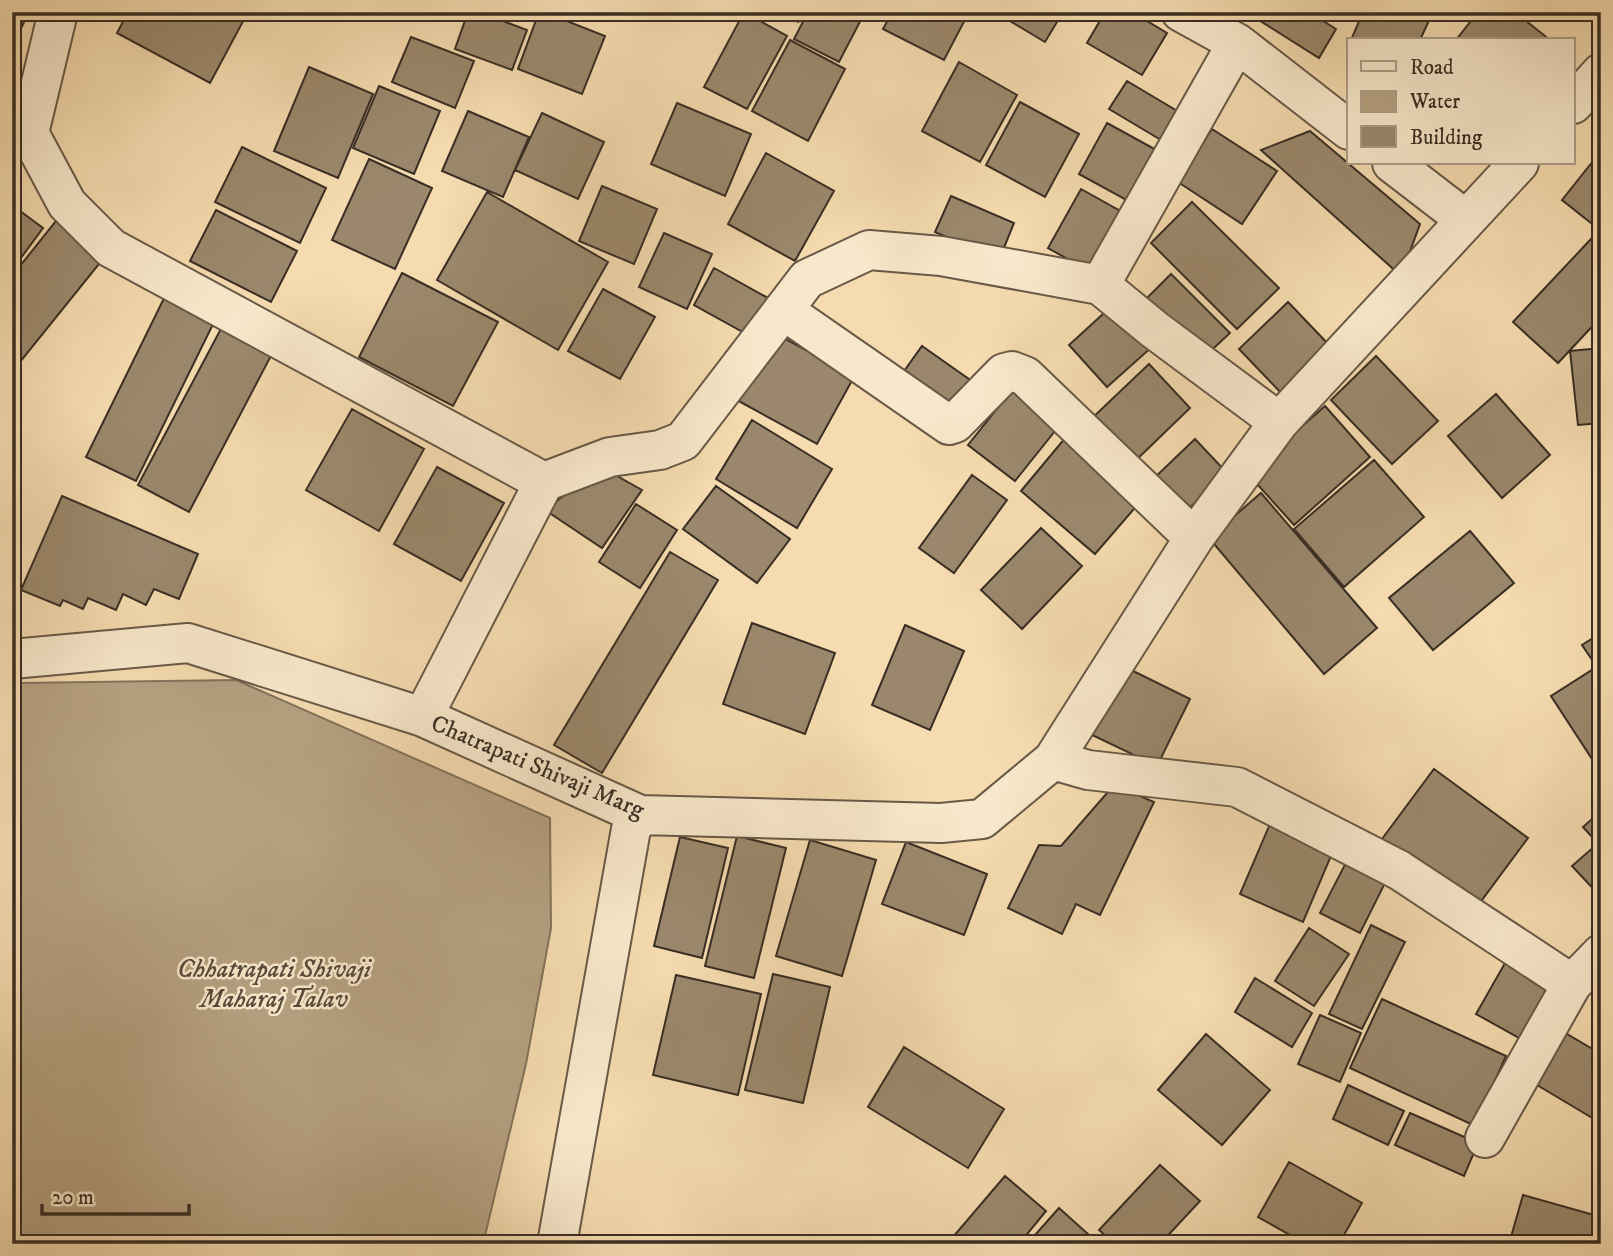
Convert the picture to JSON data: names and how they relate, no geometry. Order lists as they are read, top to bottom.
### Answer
{
  "streets": {
    "street": ["Chatrapati Shivaji Marg"]
  },
  "water": ["Chhatrapati Shivaji Maharaj Talav"],
  "legend": ["Road", "Water", "Building"],
  "scale_bar": "20 m"
}
